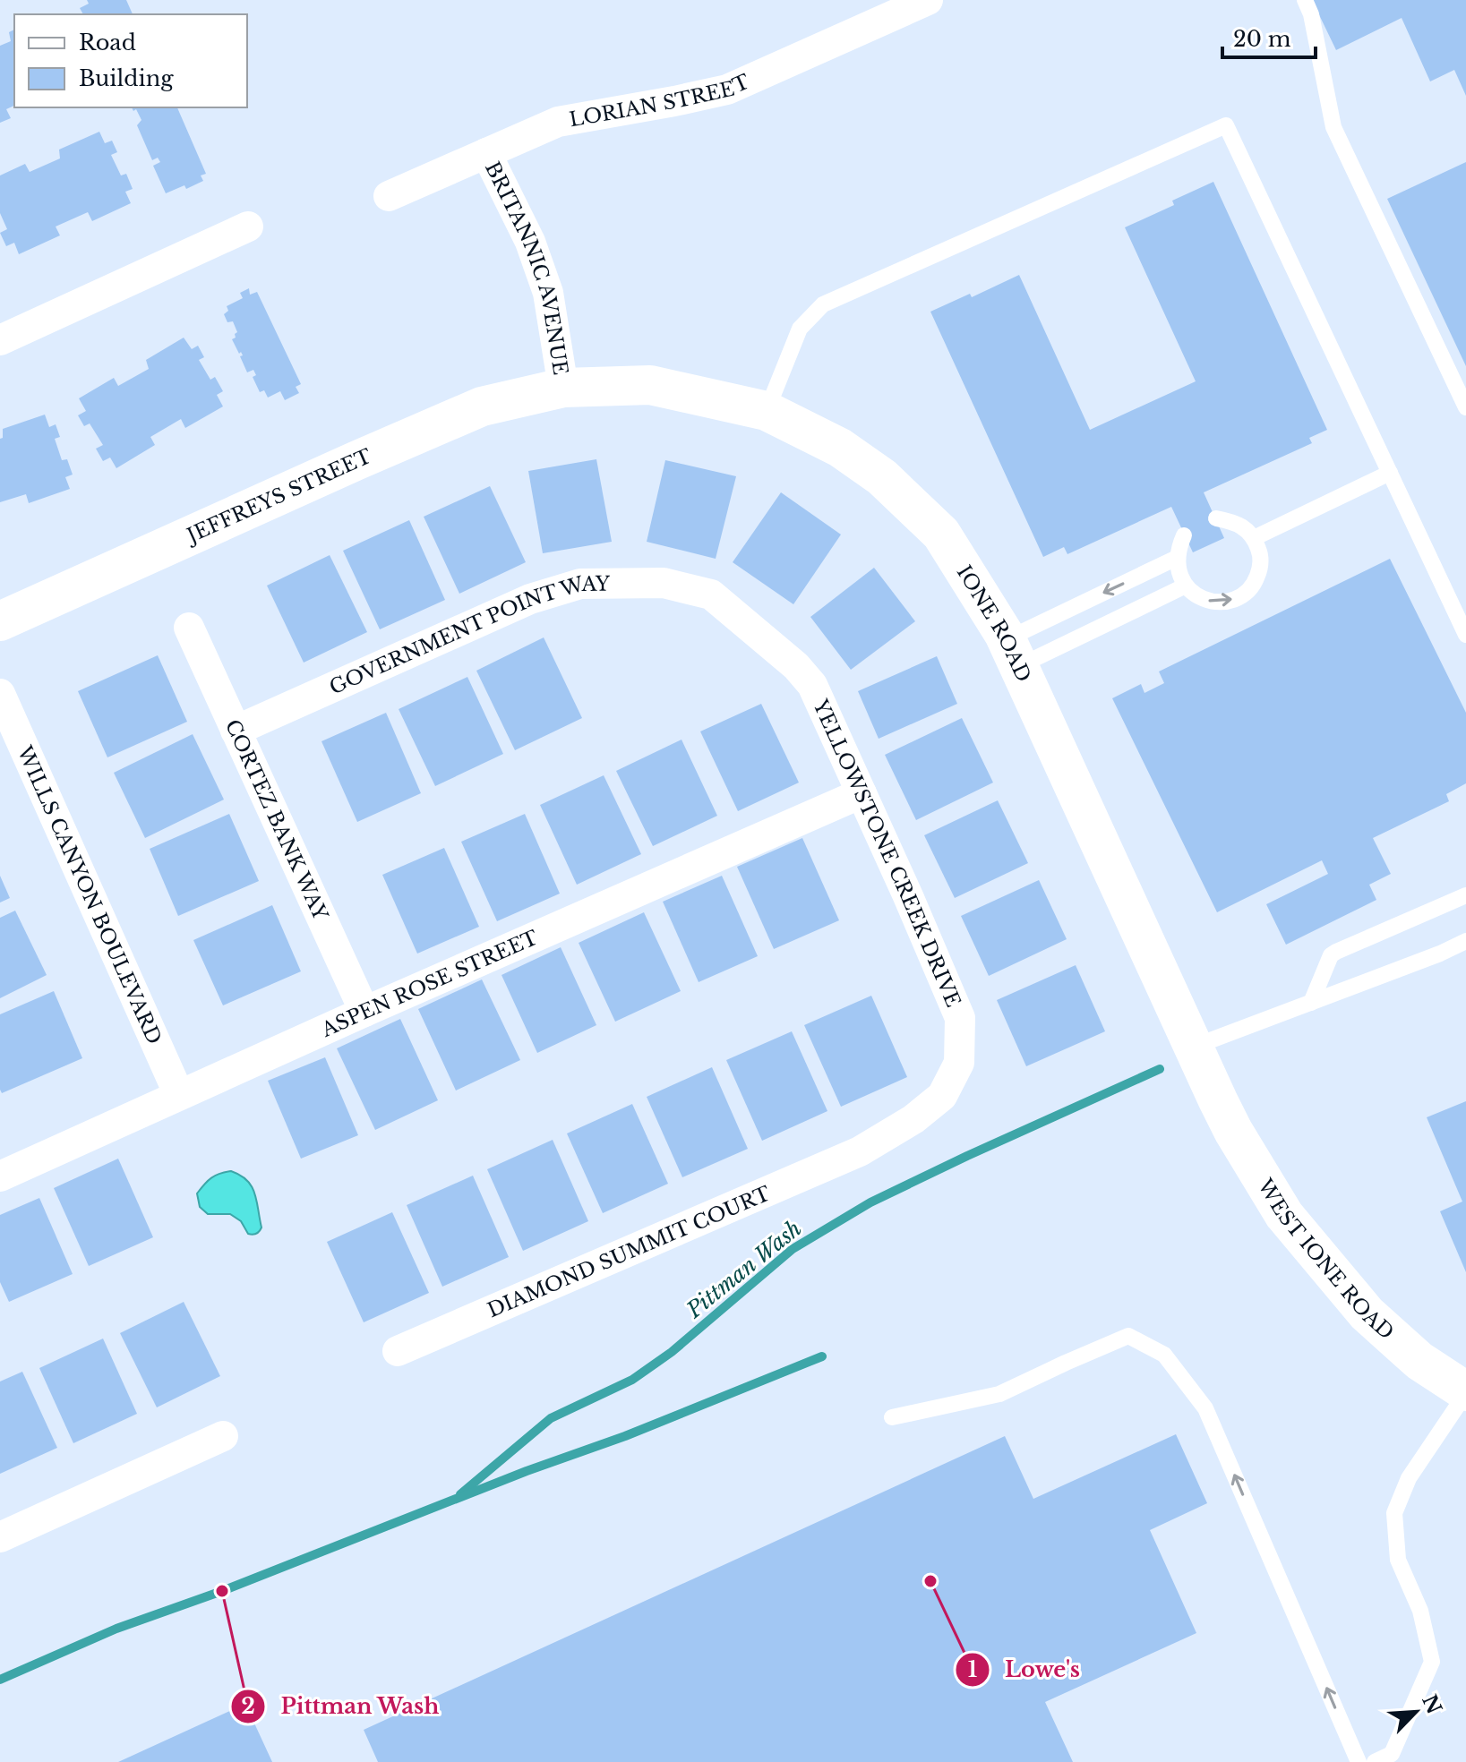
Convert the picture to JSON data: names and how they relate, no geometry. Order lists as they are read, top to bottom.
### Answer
{
  "streets": {
    "street": [
      "LORIAN STREET",
      "BRITANNIC AVENUE",
      "JEFFREYS STREET",
      "IONE ROAD",
      "GOVERNMENT POINT WAY",
      "CORTEZ BANK WAY",
      "YELLOWSTONE CREEK DRIVE",
      "WILLS CANYON BOULEVARD",
      "ASPEN ROSE STREET",
      "DIAMOND SUMMIT COURT",
      "WEST IONE ROAD"
    ]
  },
  "crossings": [
    ["LORIAN STREET", "BRITANNIC AVENUE"],
    ["BRITANNIC AVENUE", "JEFFREYS STREET"],
    ["BRITANNIC AVENUE", "IONE ROAD"],
    ["JEFFREYS STREET", "IONE ROAD"],
    ["IONE ROAD", "WEST IONE ROAD"],
    ["GOVERNMENT POINT WAY", "CORTEZ BANK WAY"],
    ["GOVERNMENT POINT WAY", "YELLOWSTONE CREEK DRIVE"],
    ["CORTEZ BANK WAY", "ASPEN ROSE STREET"],
    ["YELLOWSTONE CREEK DRIVE", "ASPEN ROSE STREET"],
    ["YELLOWSTONE CREEK DRIVE", "DIAMOND SUMMIT COURT"],
    ["WILLS CANYON BOULEVARD", "ASPEN ROSE STREET"]
  ],
  "water": ["Pittman Wash"],
  "places": ["Lowe's", "Pittman Wash"],
  "legend": ["Road", "Building"],
  "scale_bar": "20 m",
  "north": "top right"
}
